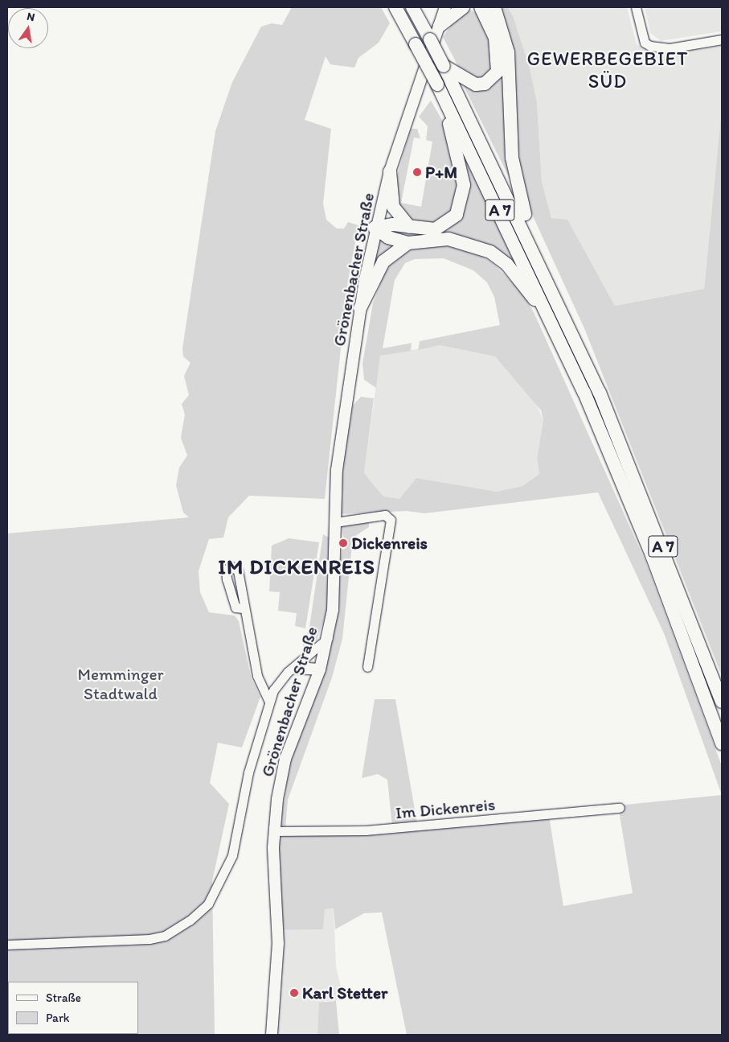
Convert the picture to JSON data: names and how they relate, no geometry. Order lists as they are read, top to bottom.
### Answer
{
  "streets": {
    "highway": ["A 7"],
    "main road": ["Grönenbacher Straße"],
    "street": ["Im Dickenreis"]
  },
  "crossings": [
    ["A 7", "Grönenbacher Straße"],
    ["Grönenbacher Straße", "Im Dickenreis"]
  ],
  "districts": ["GEWERBEGEBIET SÜD", "IM DICKENREIS"],
  "parks": ["Memminger Stadtwald"],
  "places": ["P+M", "Dickenreis", "Karl Stetter"],
  "legend": ["Straße", "Park"],
  "north": "top"
}
